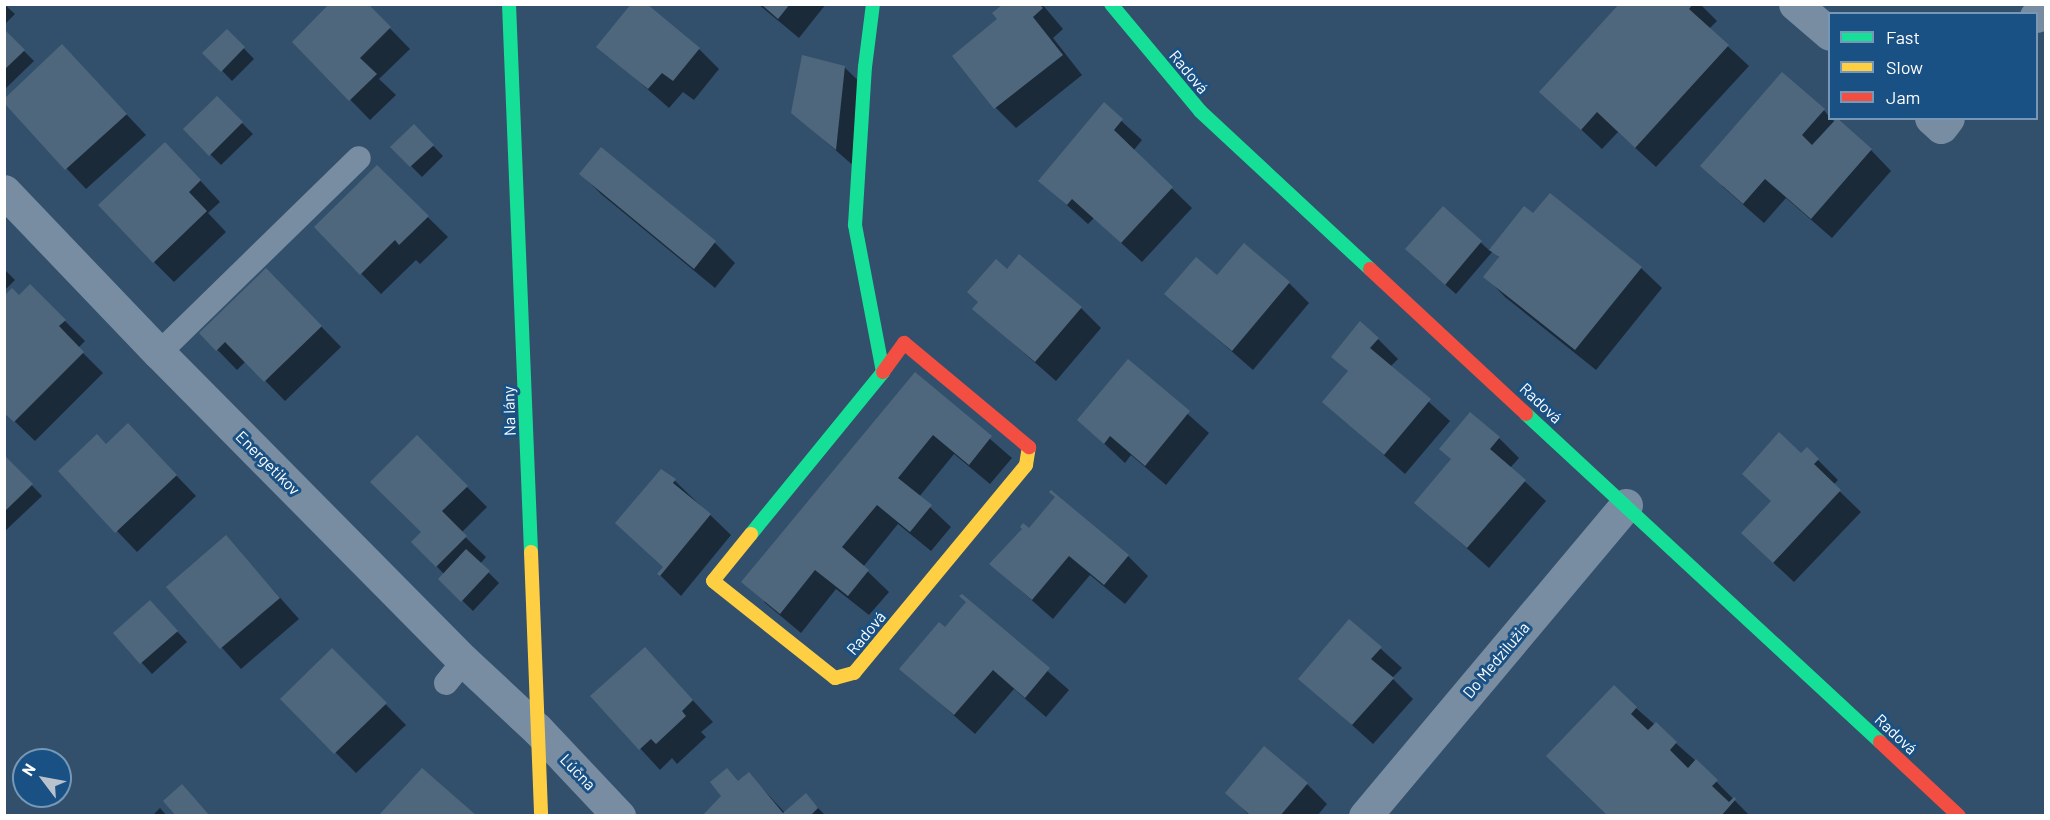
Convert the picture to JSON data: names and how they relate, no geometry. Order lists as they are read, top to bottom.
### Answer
{
  "streets": {
    "street": [
      "Radová",
      "Na lány",
      "Energetikov",
      "Do Medzilužia",
      "Lúčna"
    ]
  },
  "crossings": [
    ["Radová", "Do Medzilužia"],
    ["Na lány", "Energetikov"],
    ["Na lány", "Lúčna"],
    ["Energetikov", "Lúčna"]
  ],
  "legend": ["Fast", "Slow", "Jam"],
  "north": "top left"
}
